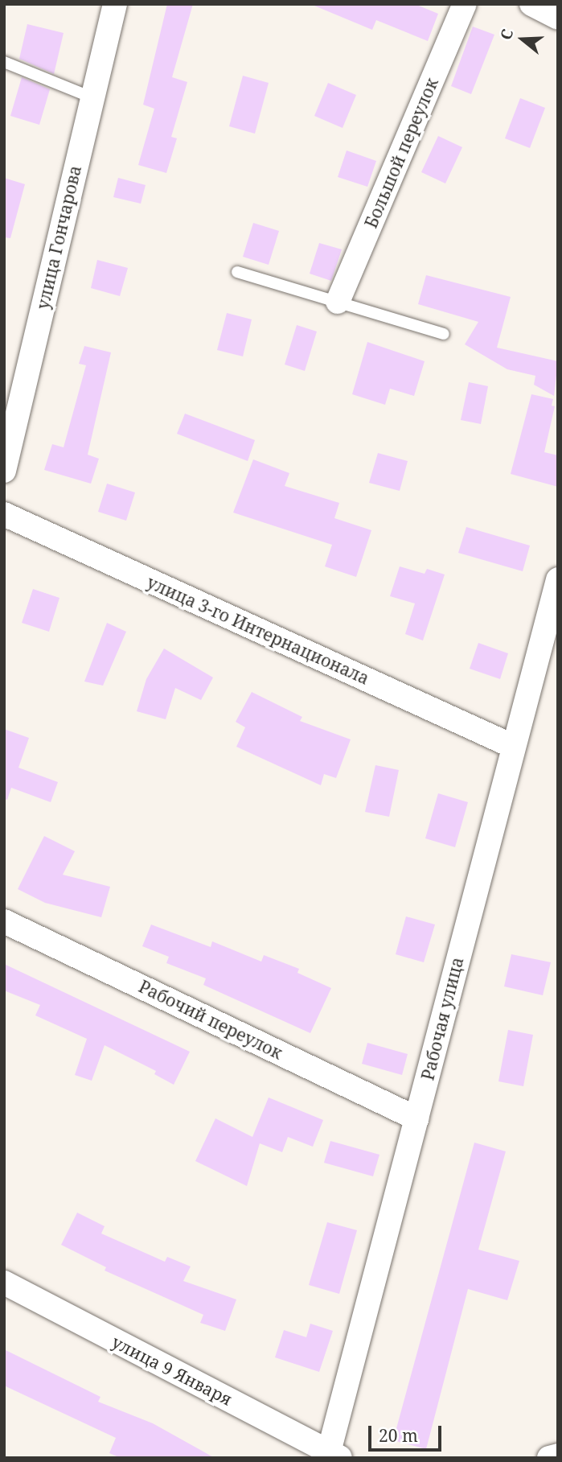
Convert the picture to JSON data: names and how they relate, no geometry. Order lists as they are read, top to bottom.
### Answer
{
  "streets": {
    "street": [
      "Большой переулок",
      "улица Гончарова",
      "улица 3-го Интернационала",
      "Рабочая улица",
      "Рабочий переулок",
      "улица 9 Января"
    ]
  },
  "crossings": [
    ["улица 3-го Интернационала", "Рабочая улица"],
    ["Рабочая улица", "Рабочий переулок"],
    ["Рабочая улица", "улица 9 Января"]
  ],
  "scale_bar": "20 m",
  "north": "left"
}
